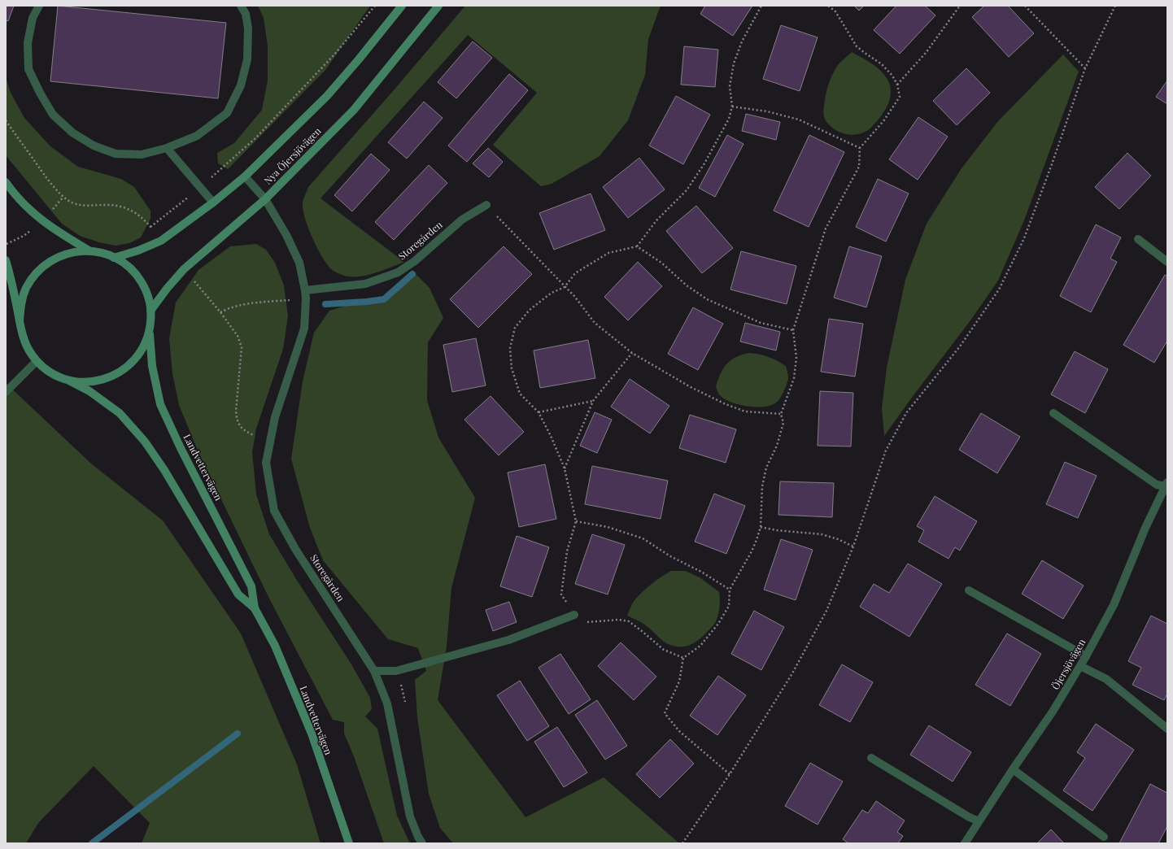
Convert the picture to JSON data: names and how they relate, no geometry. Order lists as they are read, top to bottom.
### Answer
{
  "streets": {
    "street": [
      "Nya Öjersjövägen",
      "Storegården",
      "Landvettervägen",
      "Öjersjövägen"
    ]
  },
  "crossings": [
    ["Nya Öjersjövägen", "Storegården"],
    ["Nya Öjersjövägen", "Landvettervägen"]
  ]
}
